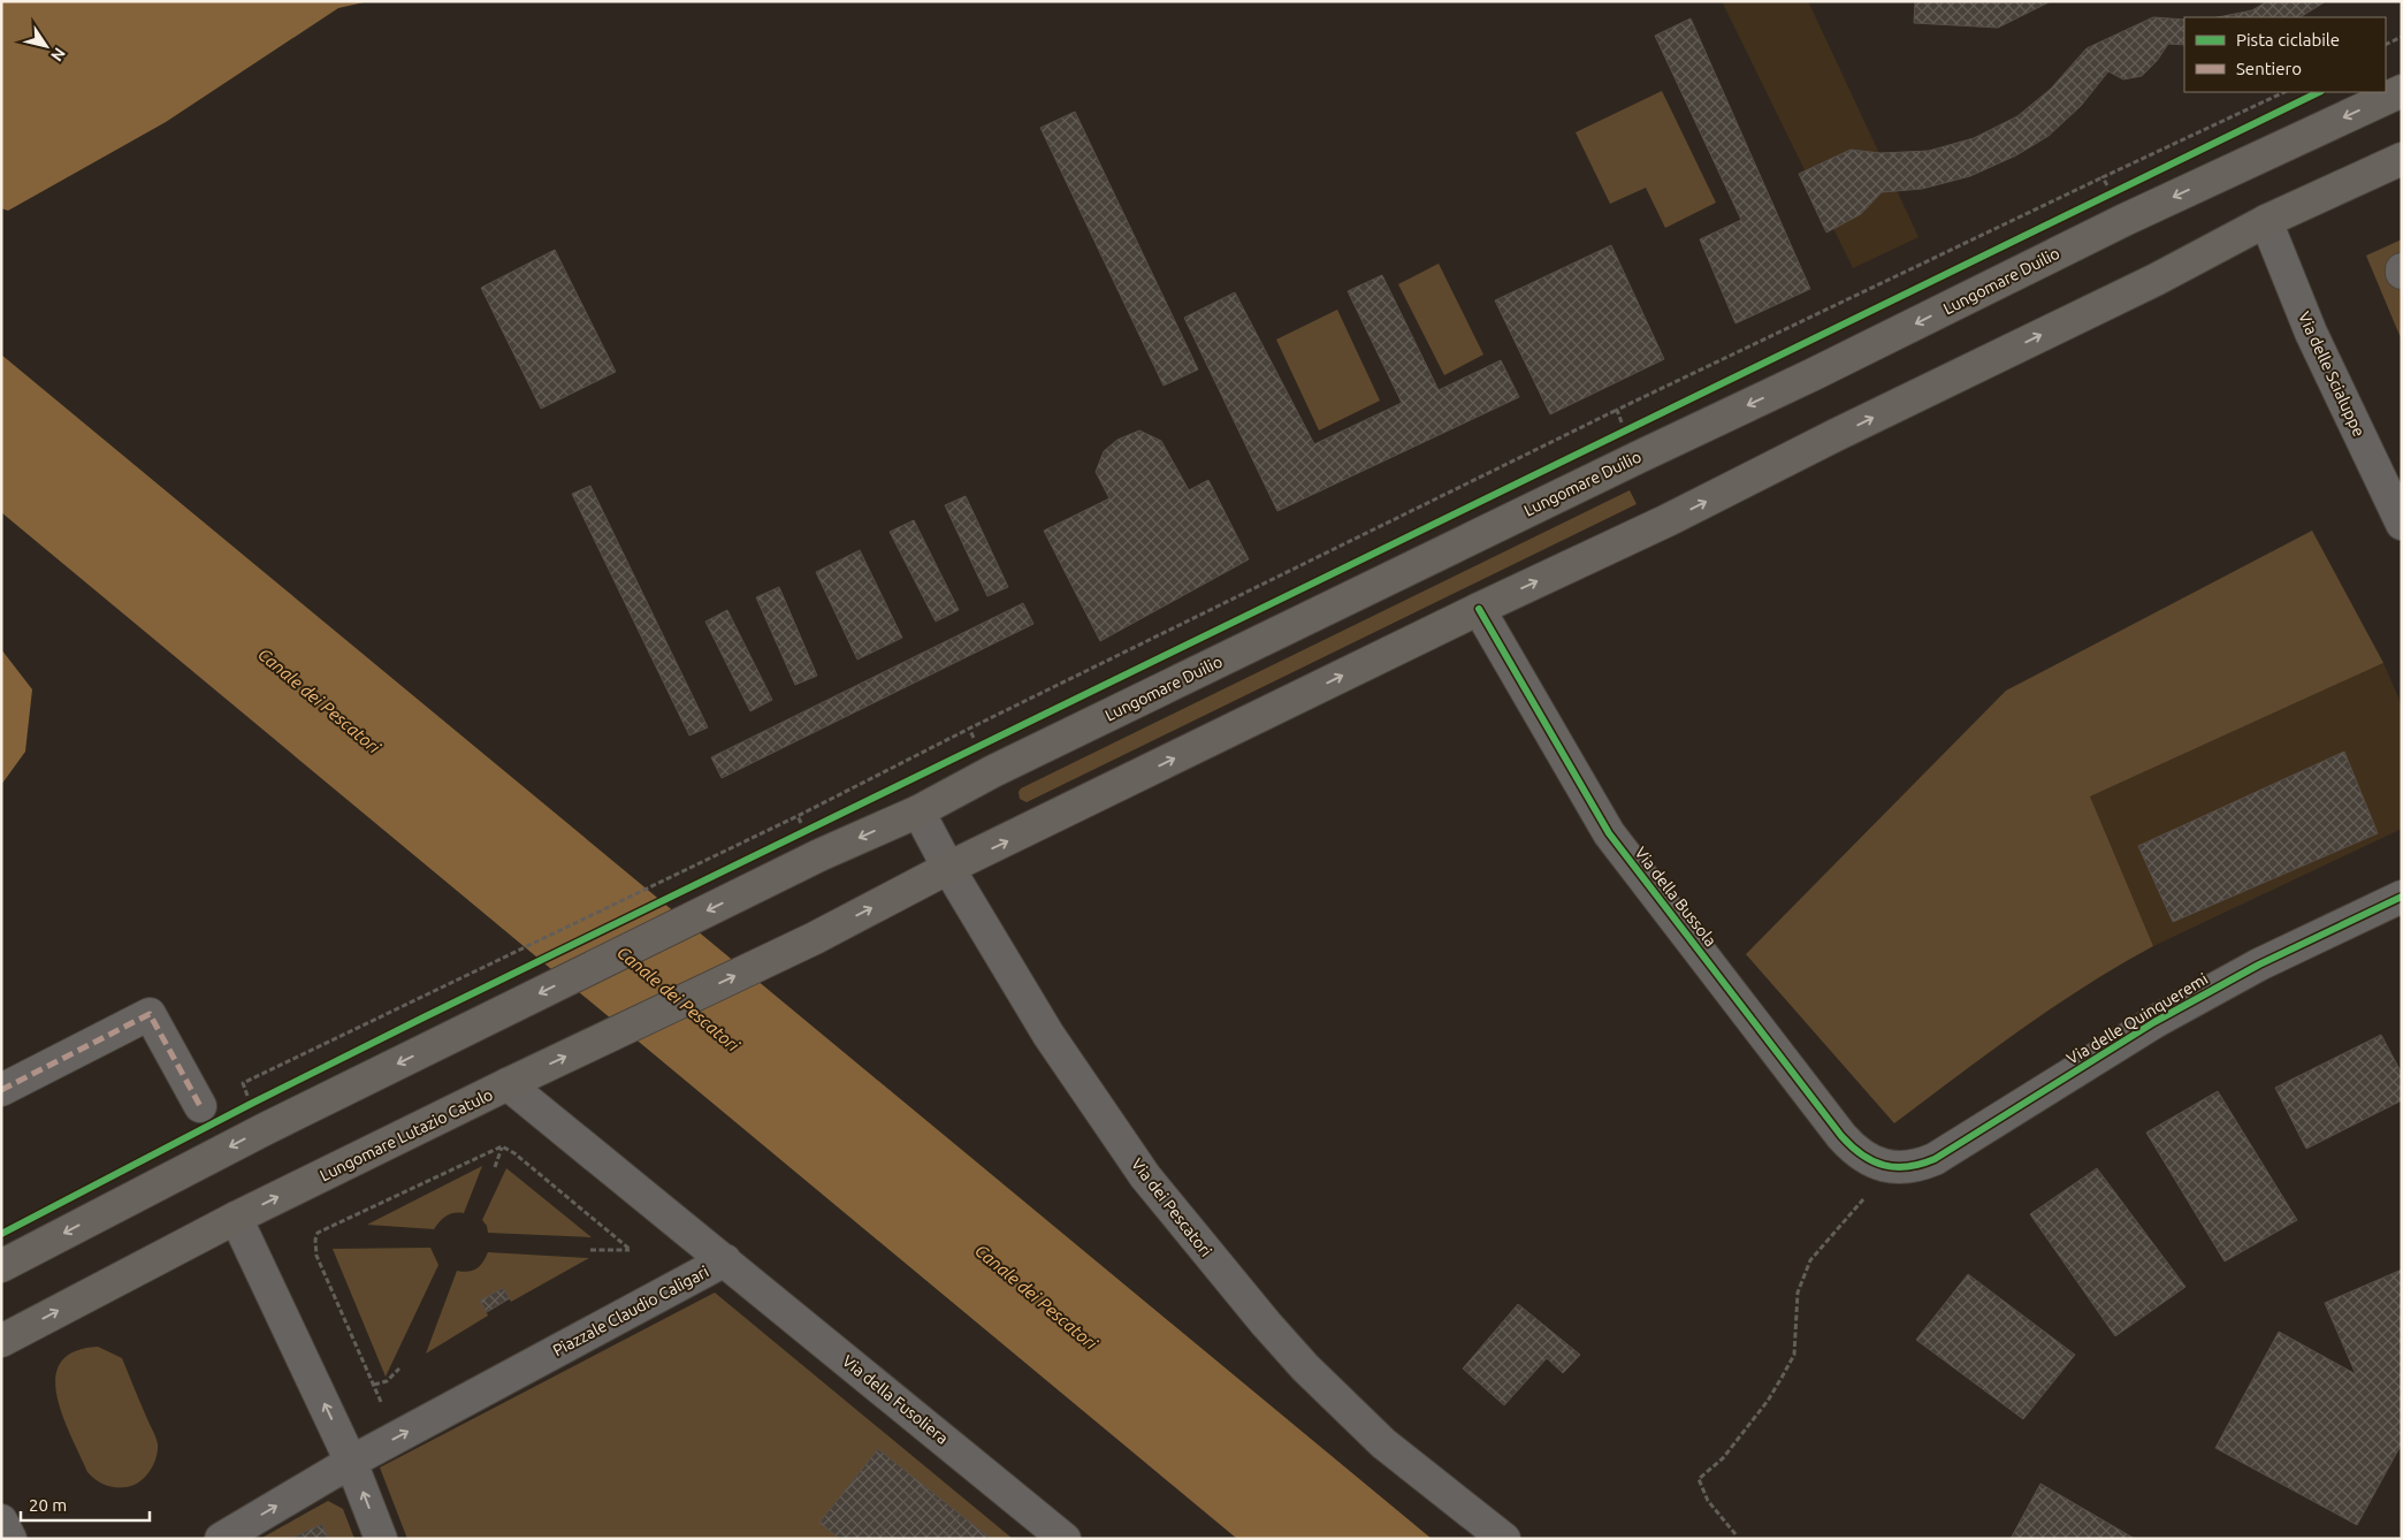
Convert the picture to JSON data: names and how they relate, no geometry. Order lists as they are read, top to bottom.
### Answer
{
  "streets": {
    "main road": ["Lungomare Duilio", "Lungomare Lutazio Catulo"],
    "street": [
      "Via delle Scialuppe",
      "Via della Bussola",
      "Via delle Quinqueremi",
      "Via dei Pescatori",
      "Piazzale Claudio Caligari",
      "Via della Fusoliera"
    ]
  },
  "crossings": [
    ["Lungomare Duilio", "Via dei Pescatori"],
    ["Via della Bussola", "Via delle Quinqueremi"],
    ["Lungomare Lutazio Catulo", "Via dei Pescatori"],
    ["Lungomare Lutazio Catulo", "Piazzale Claudio Caligari"],
    ["Piazzale Claudio Caligari", "Via della Fusoliera"]
  ],
  "one_way": ["Lungomare Lutazio Catulo", "Piazzale Claudio Caligari"],
  "water": ["Canale dei Pescatori"],
  "legend": ["Pista ciclabile", "Sentiero"],
  "scale_bar": "20 m",
  "north": "bottom right"
}
